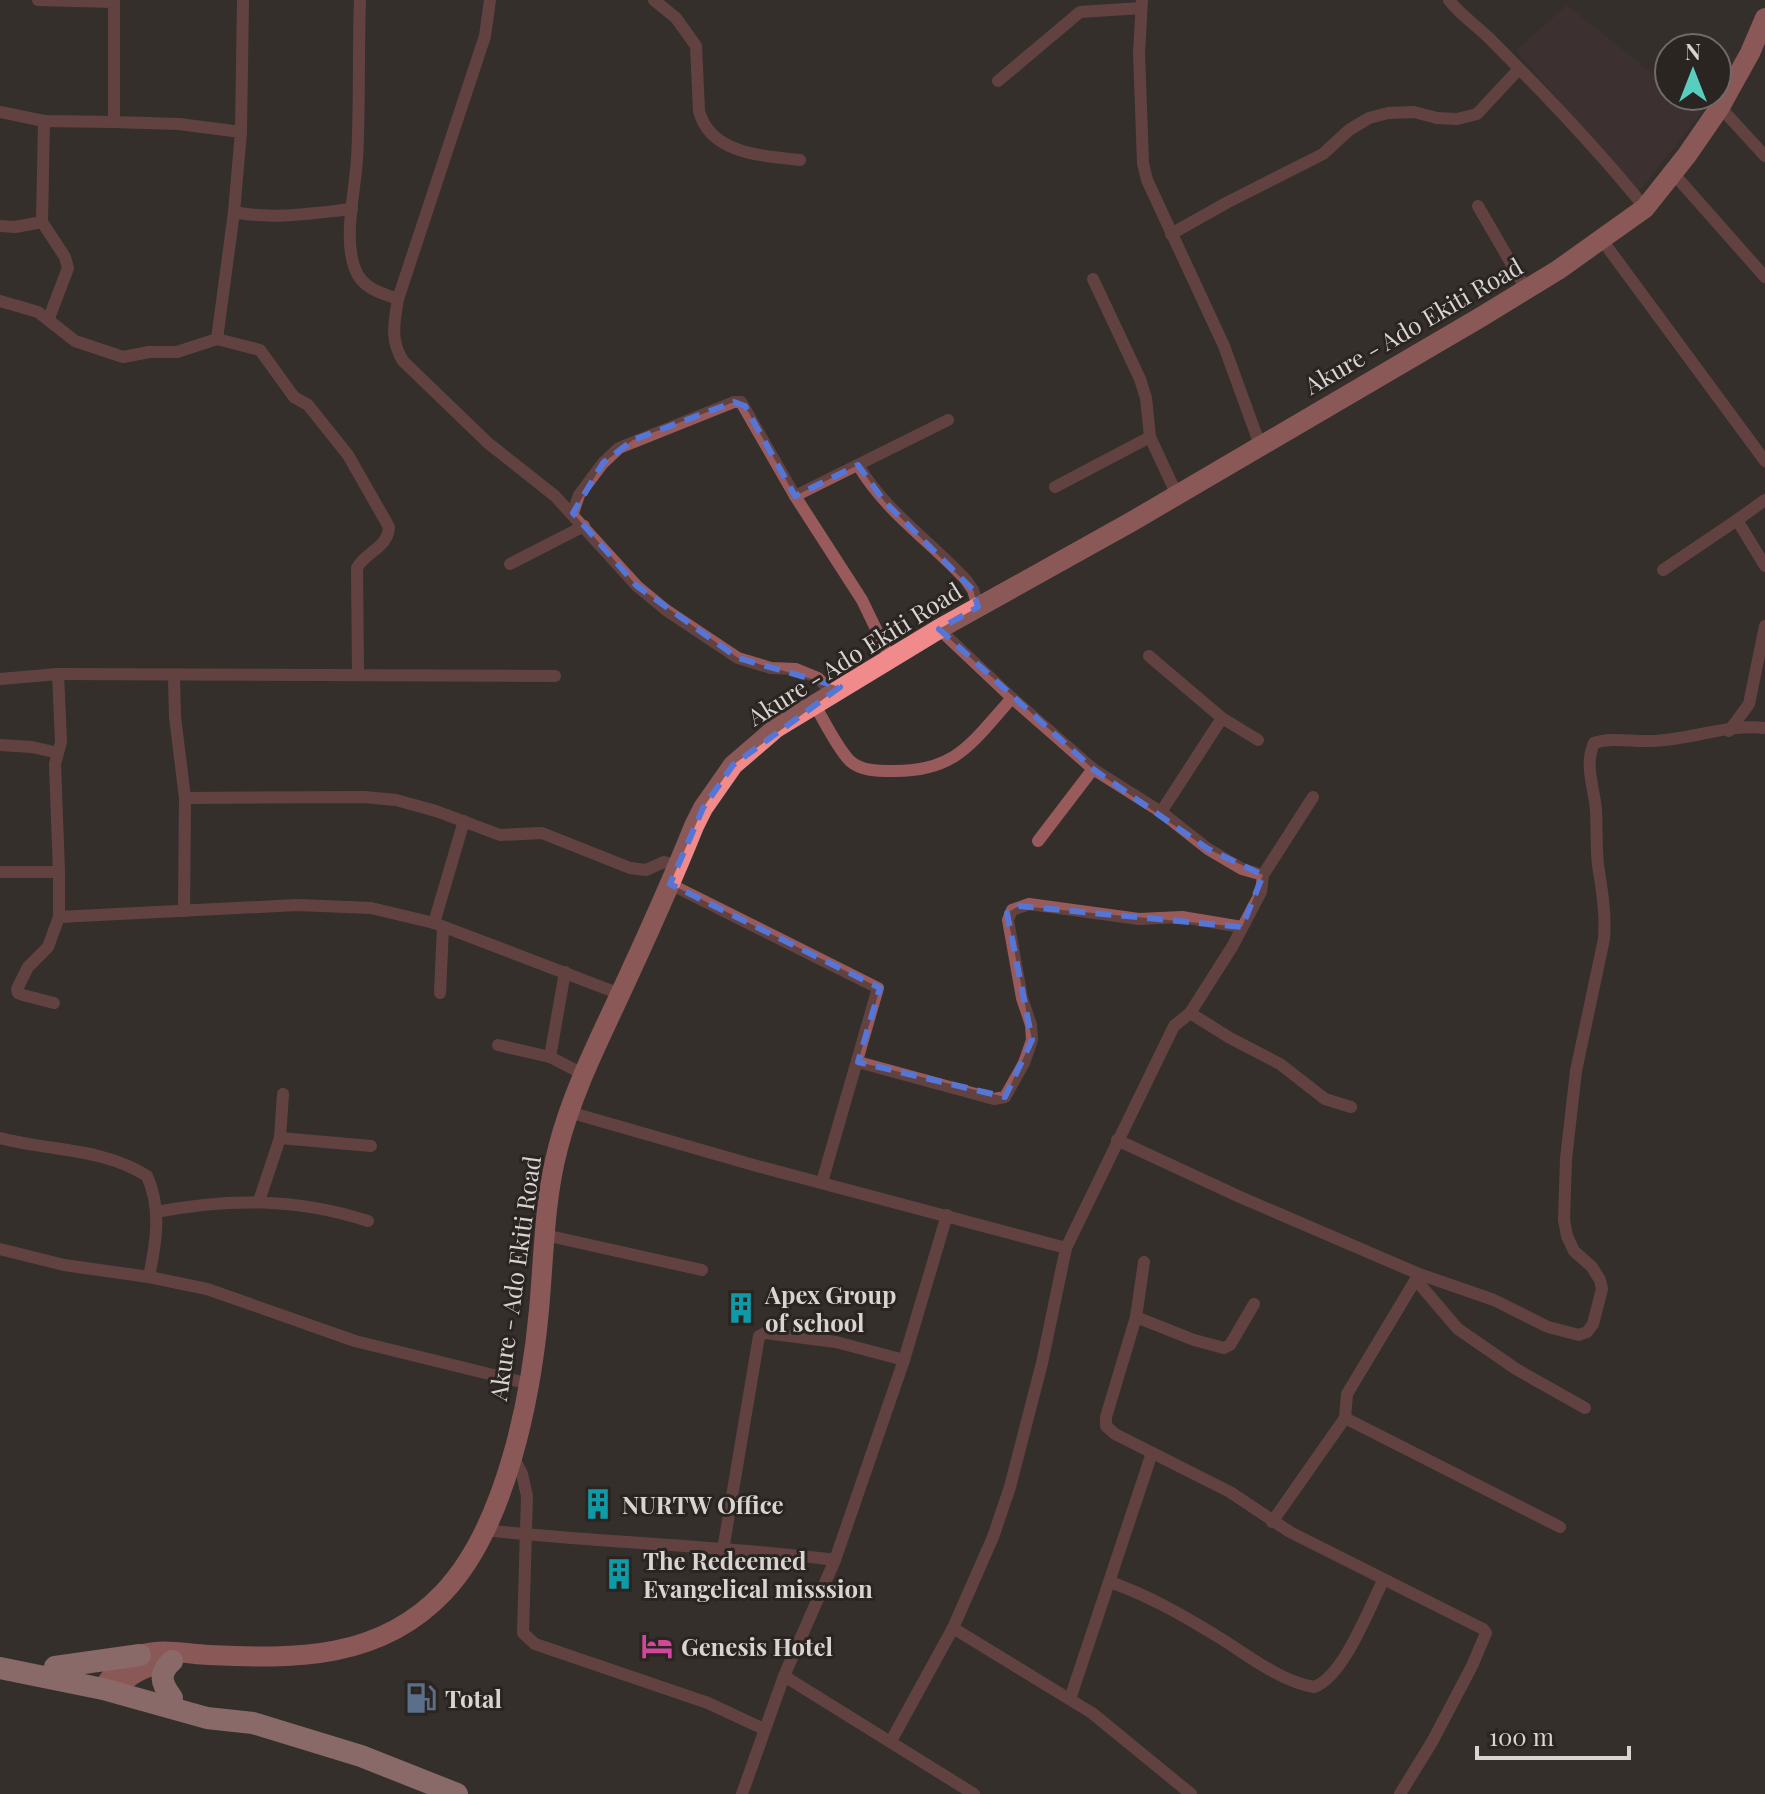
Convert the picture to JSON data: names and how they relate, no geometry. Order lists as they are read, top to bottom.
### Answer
{
  "streets": {
    "main road": ["Akure - Ado Ekiti Road"]
  },
  "places": {
    "building": ["Apex Group of school", "NURTW Office", "The Redeemed Evangelical misssion"],
    "hotel": ["Genesis Hotel"],
    "fuel station": ["Total"]
  },
  "scale_bar": "100 m",
  "north": "top"
}
